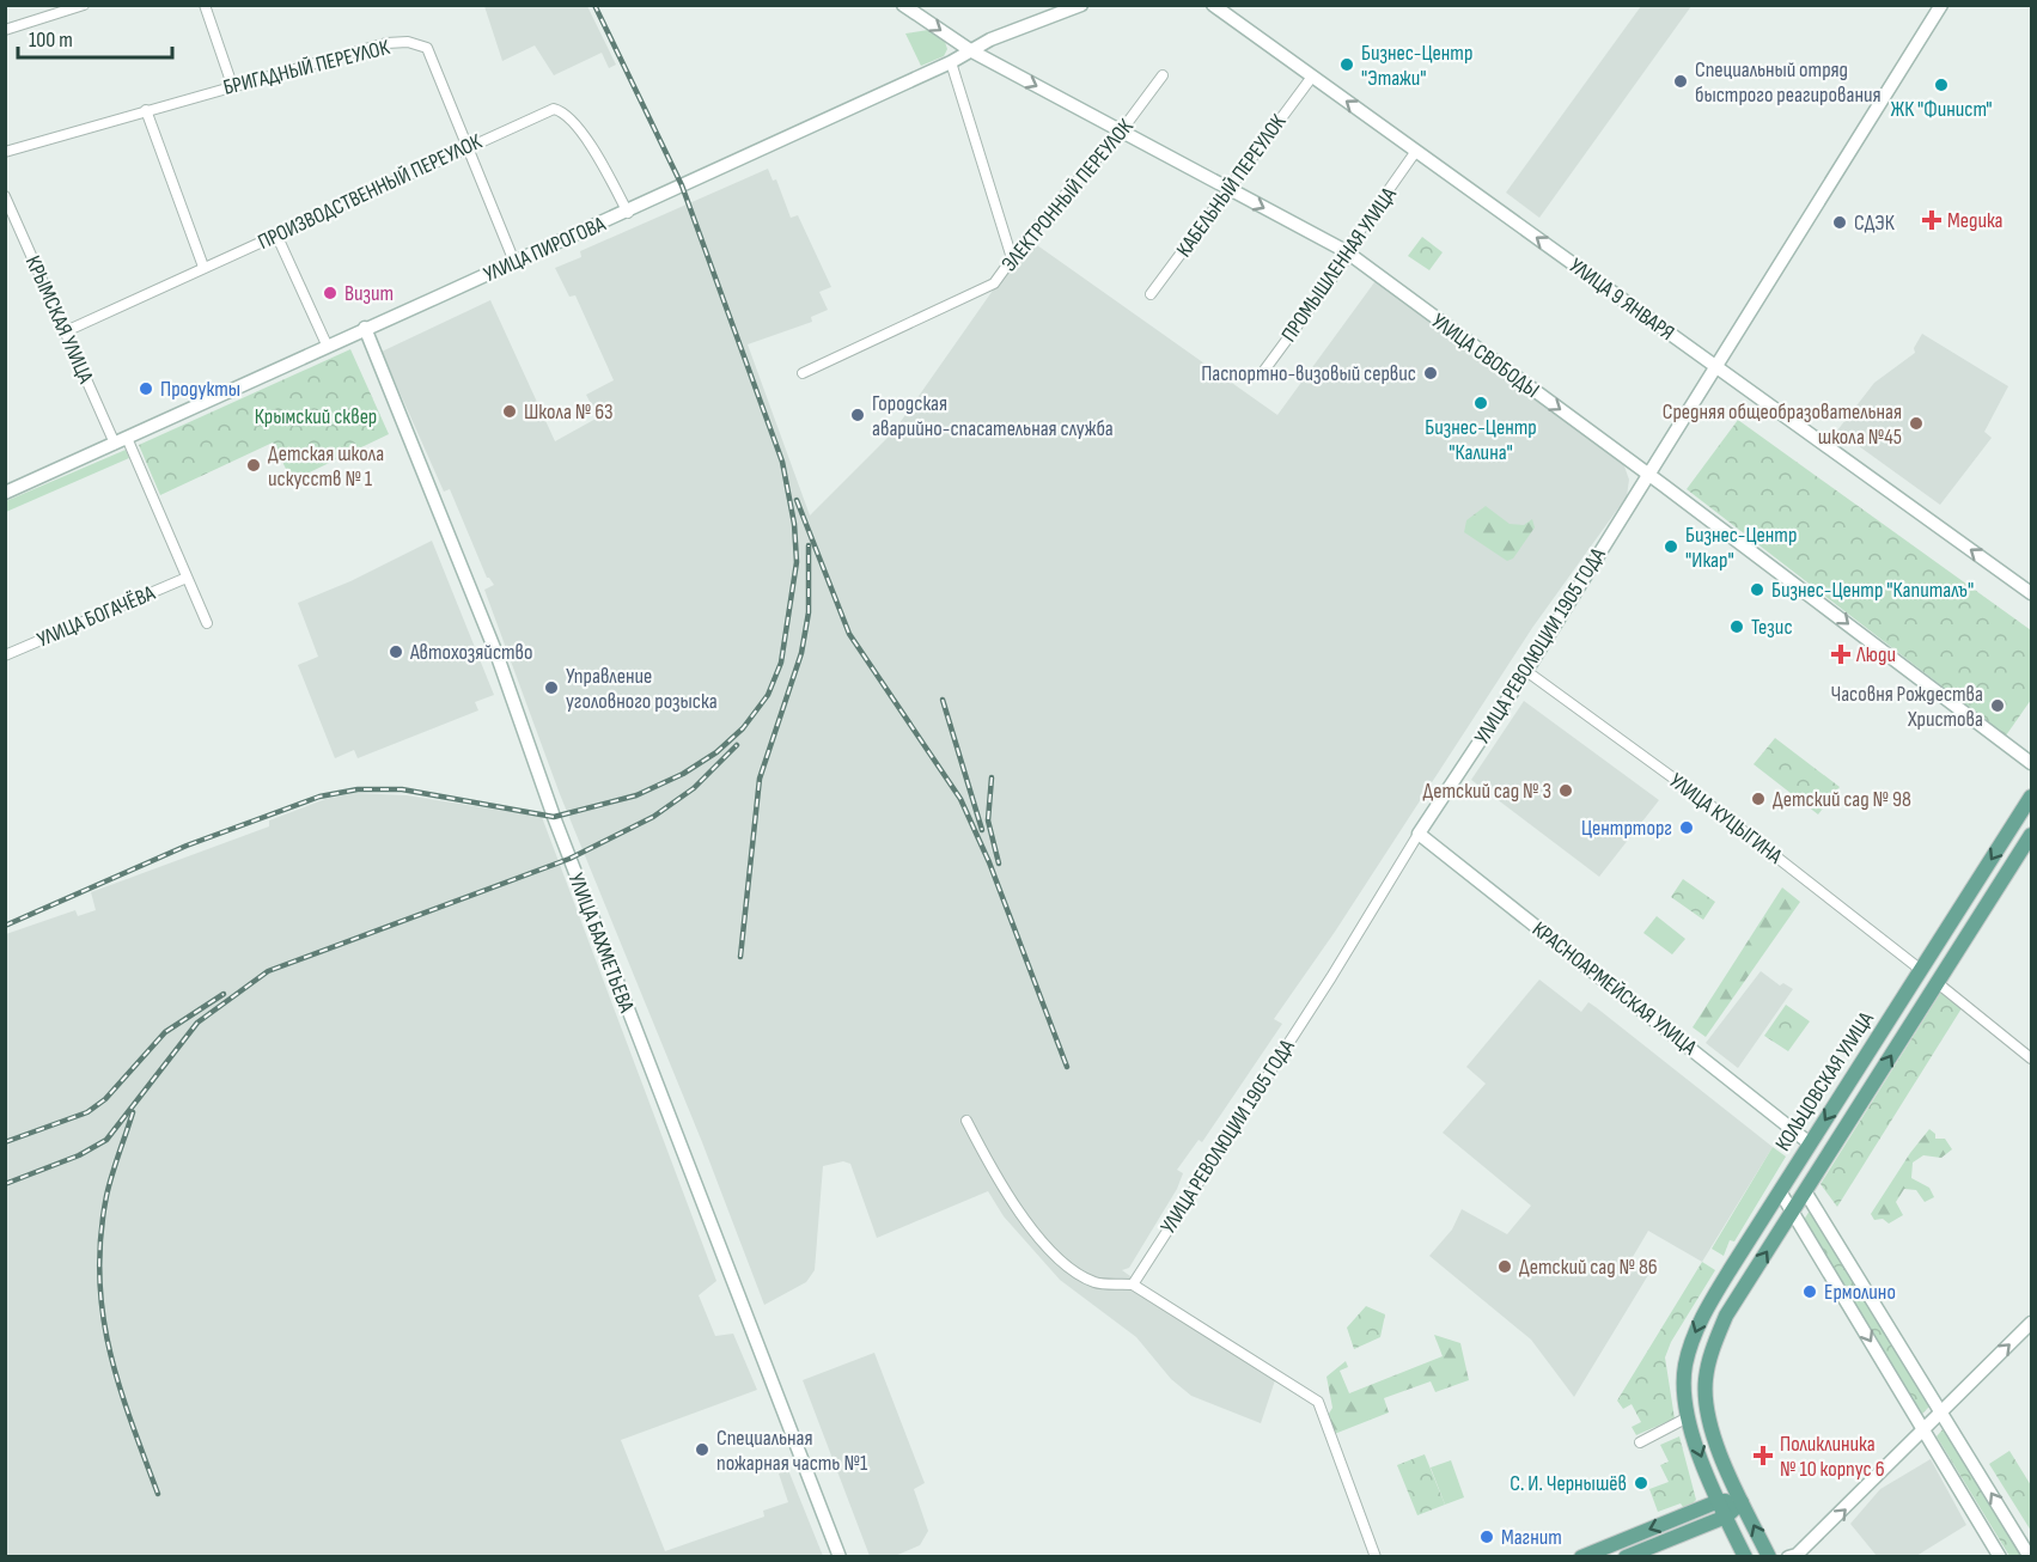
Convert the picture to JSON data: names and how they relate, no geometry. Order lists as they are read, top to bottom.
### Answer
{
  "streets": {
    "main road": ["КОЛЬЦОВСКАЯ УЛИЦА"],
    "street": [
      "БРИГАДНЫЙ ПЕРЕУЛОК",
      "КАБЕЛЬНЫЙ ПЕРЕУЛОК",
      "ПРОИЗВОДСТВЕННЫЙ ПЕРЕУЛОК",
      "ЭЛЕКТРОННЫЙ ПЕРЕУЛОК",
      "УЛИЦА ПИРОГОВА",
      "ПРОМЫШЛЕННАЯ УЛИЦА",
      "УЛИЦА 9 ЯНВАРЯ",
      "КРЫМСКАЯ УЛИЦА",
      "УЛИЦА СВОБОДЫ",
      "УЛИЦА БОГАЧЁВА",
      "УЛИЦА РЕВОЛЮЦИИ 1905 ГОДА",
      "УЛИЦА КУЦЫГИНА",
      "УЛИЦА БАХМЕТЬЕВА",
      "КРАСНОАРМЕЙСКАЯ УЛИЦА"
    ]
  },
  "crossings": [
    ["БРИГАДНЫЙ ПЕРЕУЛОК", "ПРОИЗВОДСТВЕННЫЙ ПЕРЕУЛОК"],
    ["БРИГАДНЫЙ ПЕРЕУЛОК", "УЛИЦА ПИРОГОВА"],
    ["КАБЕЛЬНЫЙ ПЕРЕУЛОК", "УЛИЦА 9 ЯНВАРЯ"],
    ["КАБЕЛЬНЫЙ ПЕРЕУЛОК", "УЛИЦА СВОБОДЫ"],
    ["ПРОИЗВОДСТВЕННЫЙ ПЕРЕУЛОК", "УЛИЦА ПИРОГОВА"],
    ["ПРОИЗВОДСТВЕННЫЙ ПЕРЕУЛОК", "КРЫМСКАЯ УЛИЦА"],
    ["ЭЛЕКТРОННЫЙ ПЕРЕУЛОК", "УЛИЦА СВОБОДЫ"],
    ["УЛИЦА ПИРОГОВА", "КРЫМСКАЯ УЛИЦА"],
    ["УЛИЦА ПИРОГОВА", "УЛИЦА СВОБОДЫ"],
    ["УЛИЦА ПИРОГОВА", "УЛИЦА БАХМЕТЬЕВА"],
    ["ПРОМЫШЛЕННАЯ УЛИЦА", "УЛИЦА 9 ЯНВАРЯ"],
    ["ПРОМЫШЛЕННАЯ УЛИЦА", "УЛИЦА СВОБОДЫ"],
    ["УЛИЦА 9 ЯНВАРЯ", "УЛИЦА РЕВОЛЮЦИИ 1905 ГОДА"],
    ["КРЫМСКАЯ УЛИЦА", "УЛИЦА БОГАЧЁВА"],
    ["УЛИЦА СВОБОДЫ", "УЛИЦА РЕВОЛЮЦИИ 1905 ГОДА"],
    ["УЛИЦА РЕВОЛЮЦИИ 1905 ГОДА", "УЛИЦА КУЦЫГИНА"],
    ["УЛИЦА РЕВОЛЮЦИИ 1905 ГОДА", "КРАСНОАРМЕЙСКАЯ УЛИЦА"],
    ["УЛИЦА КУЦЫГИНА", "КОЛЬЦОВСКАЯ УЛИЦА"],
    ["КРАСНОАРМЕЙСКАЯ УЛИЦА", "КОЛЬЦОВСКАЯ УЛИЦА"]
  ],
  "one_way": ["УЛИЦА 9 ЯНВАРЯ", "УЛИЦА СВОБОДЫ"],
  "parks": ["Крымский сквер"],
  "places": {
    "other": [
      "Бизнес-Центр \"Этажи\"",
      "Специальный отряд быстрого реагирования",
      "ЖК \"Финист\"",
      "СДЭК",
      "Визит",
      "Паспортно-визовый сервис",
      "Продукты",
      "Бизнес-Центр \"Калина\"",
      "Школа № 63",
      "Городская аварийно-спасательная служба",
      "Средняя общеобразовательная школа №45",
      "Детская школа искусств № 1",
      "Бизнес-Центр \"Икар\"",
      "Бизнес-Центр \"Капиталъ\"",
      "Тезис",
      "Автохозяйство",
      "Управление уголовного розыска",
      "Часовня Рождества Христова",
      "Детский сад № 3",
      "Детский сад № 98",
      "Центрторг",
      "Детский сад № 86",
      "Ермолино",
      "Специальная пожарная часть №1",
      "С. И. Чернышёв",
      "Магнит"
    ],
    "health": ["Медика", "Люди", "Поликлиника № 10 корпус 6"]
  },
  "scale_bar": "100 m"
}
